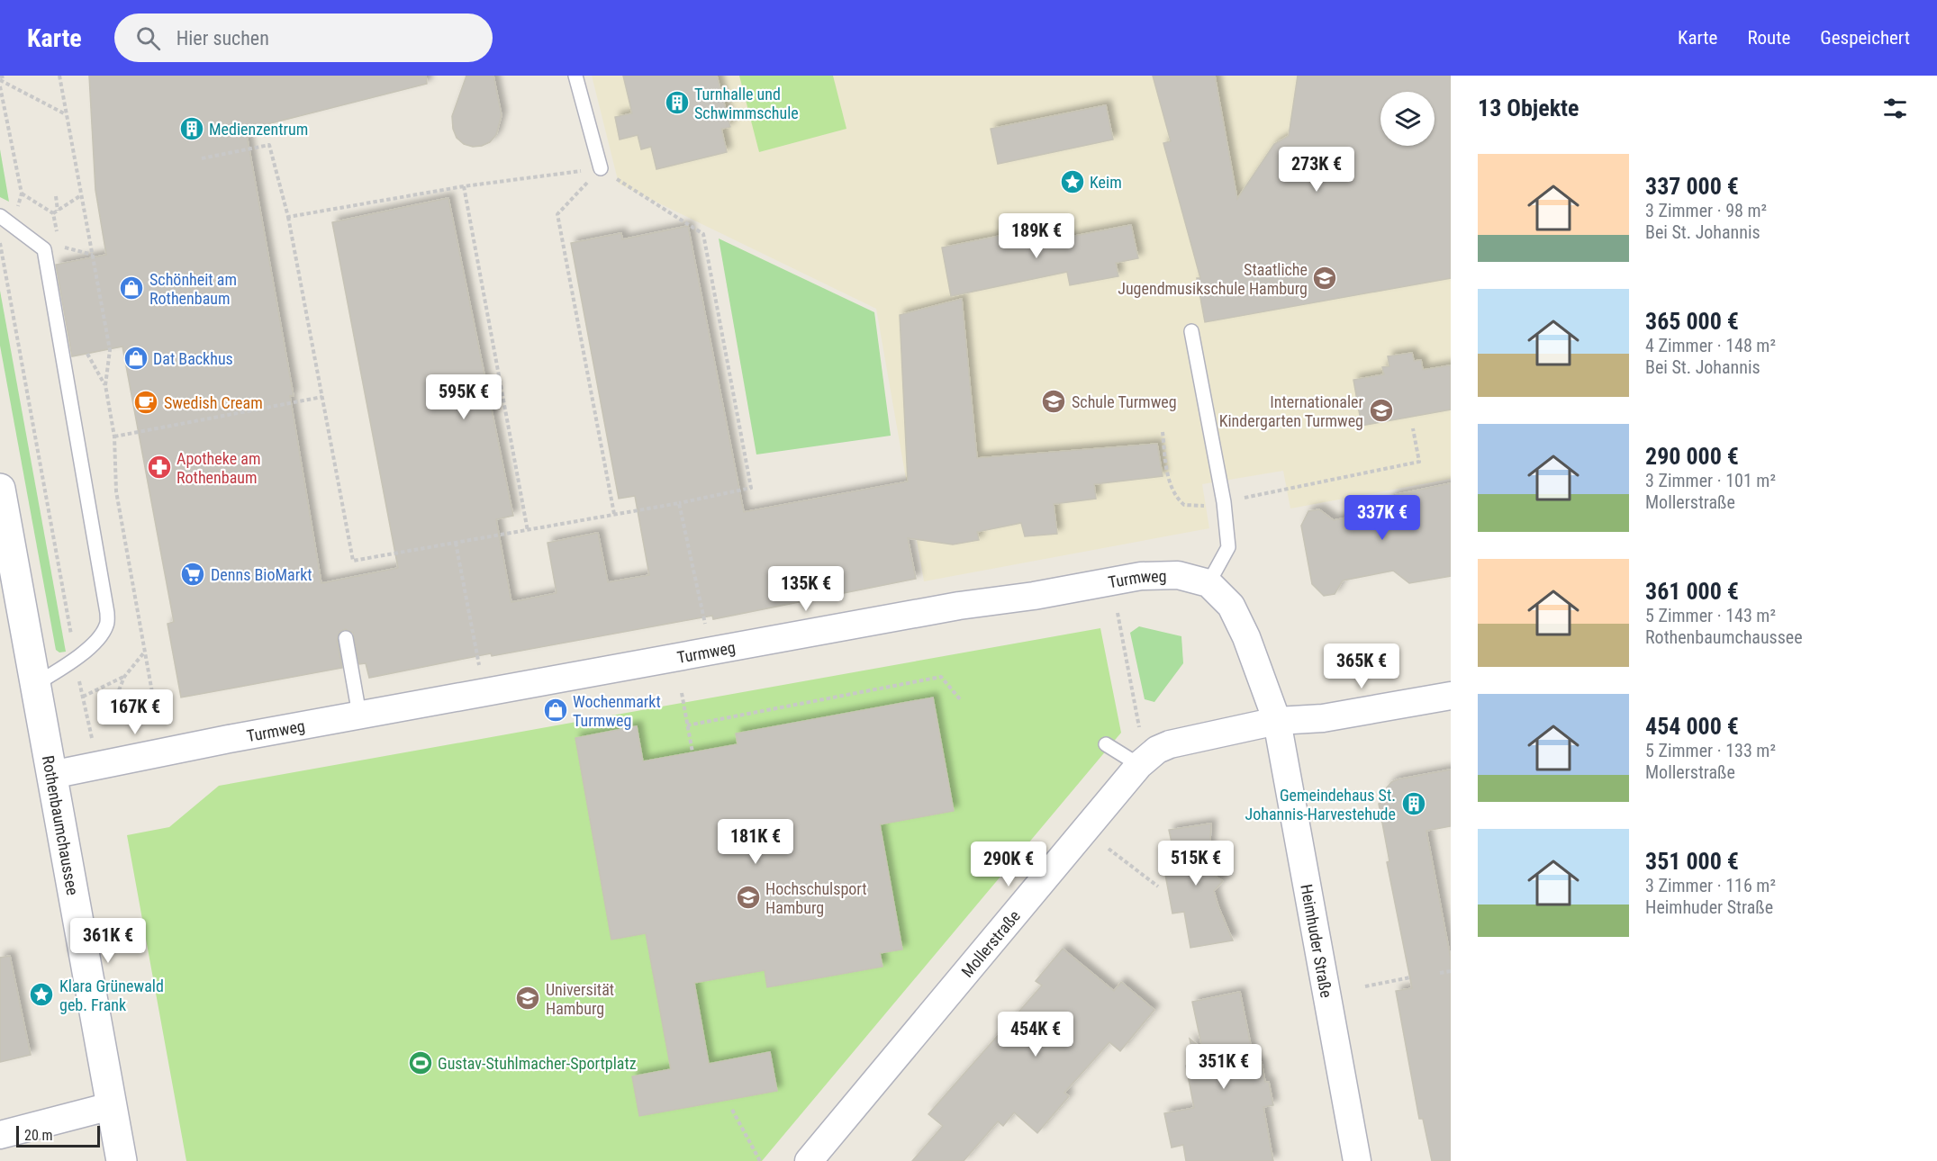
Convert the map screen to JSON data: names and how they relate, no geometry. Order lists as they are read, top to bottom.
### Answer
{
  "streets": {
    "main road": ["Rothenbaumchaussee"],
    "street": ["Turmweg", "Heimhuder Straße", "Mollerstraße"]
  },
  "crossings": [
    ["Turmweg", "Rothenbaumchaussee"],
    ["Heimhuder Straße", "Mollerstraße"]
  ],
  "places": {
    "building": ["Turnhalle und Schwimmschule", "Medienzentrum", "Gemeindehaus St. Johannis-Harvestehude"],
    "place": ["Keim", "Klara Grünewald geb. Frank"],
    "school or university": [
      "Staatliche Jugendmusikschule Hamburg",
      "Schule Turmweg",
      "Internationaler Kindergarten Turmweg",
      "Hochschulsport Hamburg",
      "Universität Hamburg"
    ],
    "shop": ["Schönheit am Rothenbaum", "Dat Backhus", "Wochenmarkt Turmweg"],
    "cafe": ["Swedish Cream"],
    "pharmacy": ["Apotheke am Rothenbaum"],
    "supermarket": ["Denns BioMarkt"],
    "sports": ["Gustav-Stuhlmacher-Sportplatz"]
  },
  "scale_bar": "20 m",
  "page": {
    "header": "Karte",
    "search": "Hier suchen",
    "nav": ["Karte", "Route", "Gespeichert"],
    "heading": "13 Objekte",
    "list": [
      {
        "name": "337 000 €",
        "note": "3 Zimmer · 98 m² · Bei St. Johannis"
      },
      {
        "name": "365 000 €",
        "note": "4 Zimmer · 148 m² · Bei St. Johannis"
      },
      {
        "name": "290 000 €",
        "note": "3 Zimmer · 101 m² · Mollerstraße"
      },
      {
        "name": "361 000 €",
        "note": "5 Zimmer · 143 m² · Rothenbaumchaussee"
      },
      {
        "name": "454 000 €",
        "note": "5 Zimmer · 133 m² · Mollerstraße"
      },
      {
        "name": "351 000 €",
        "note": "3 Zimmer · 116 m² · Heimhuder Straße"
      }
    ],
    "price": [
      "273K €",
      "189K €",
      "595K €",
      "337K €",
      "135K €",
      "365K €",
      "167K €",
      "181K €",
      "515K €",
      "290K €",
      "361K €",
      "454K €",
      "351K €"
    ],
    "scale": "20 m"
  }
}
